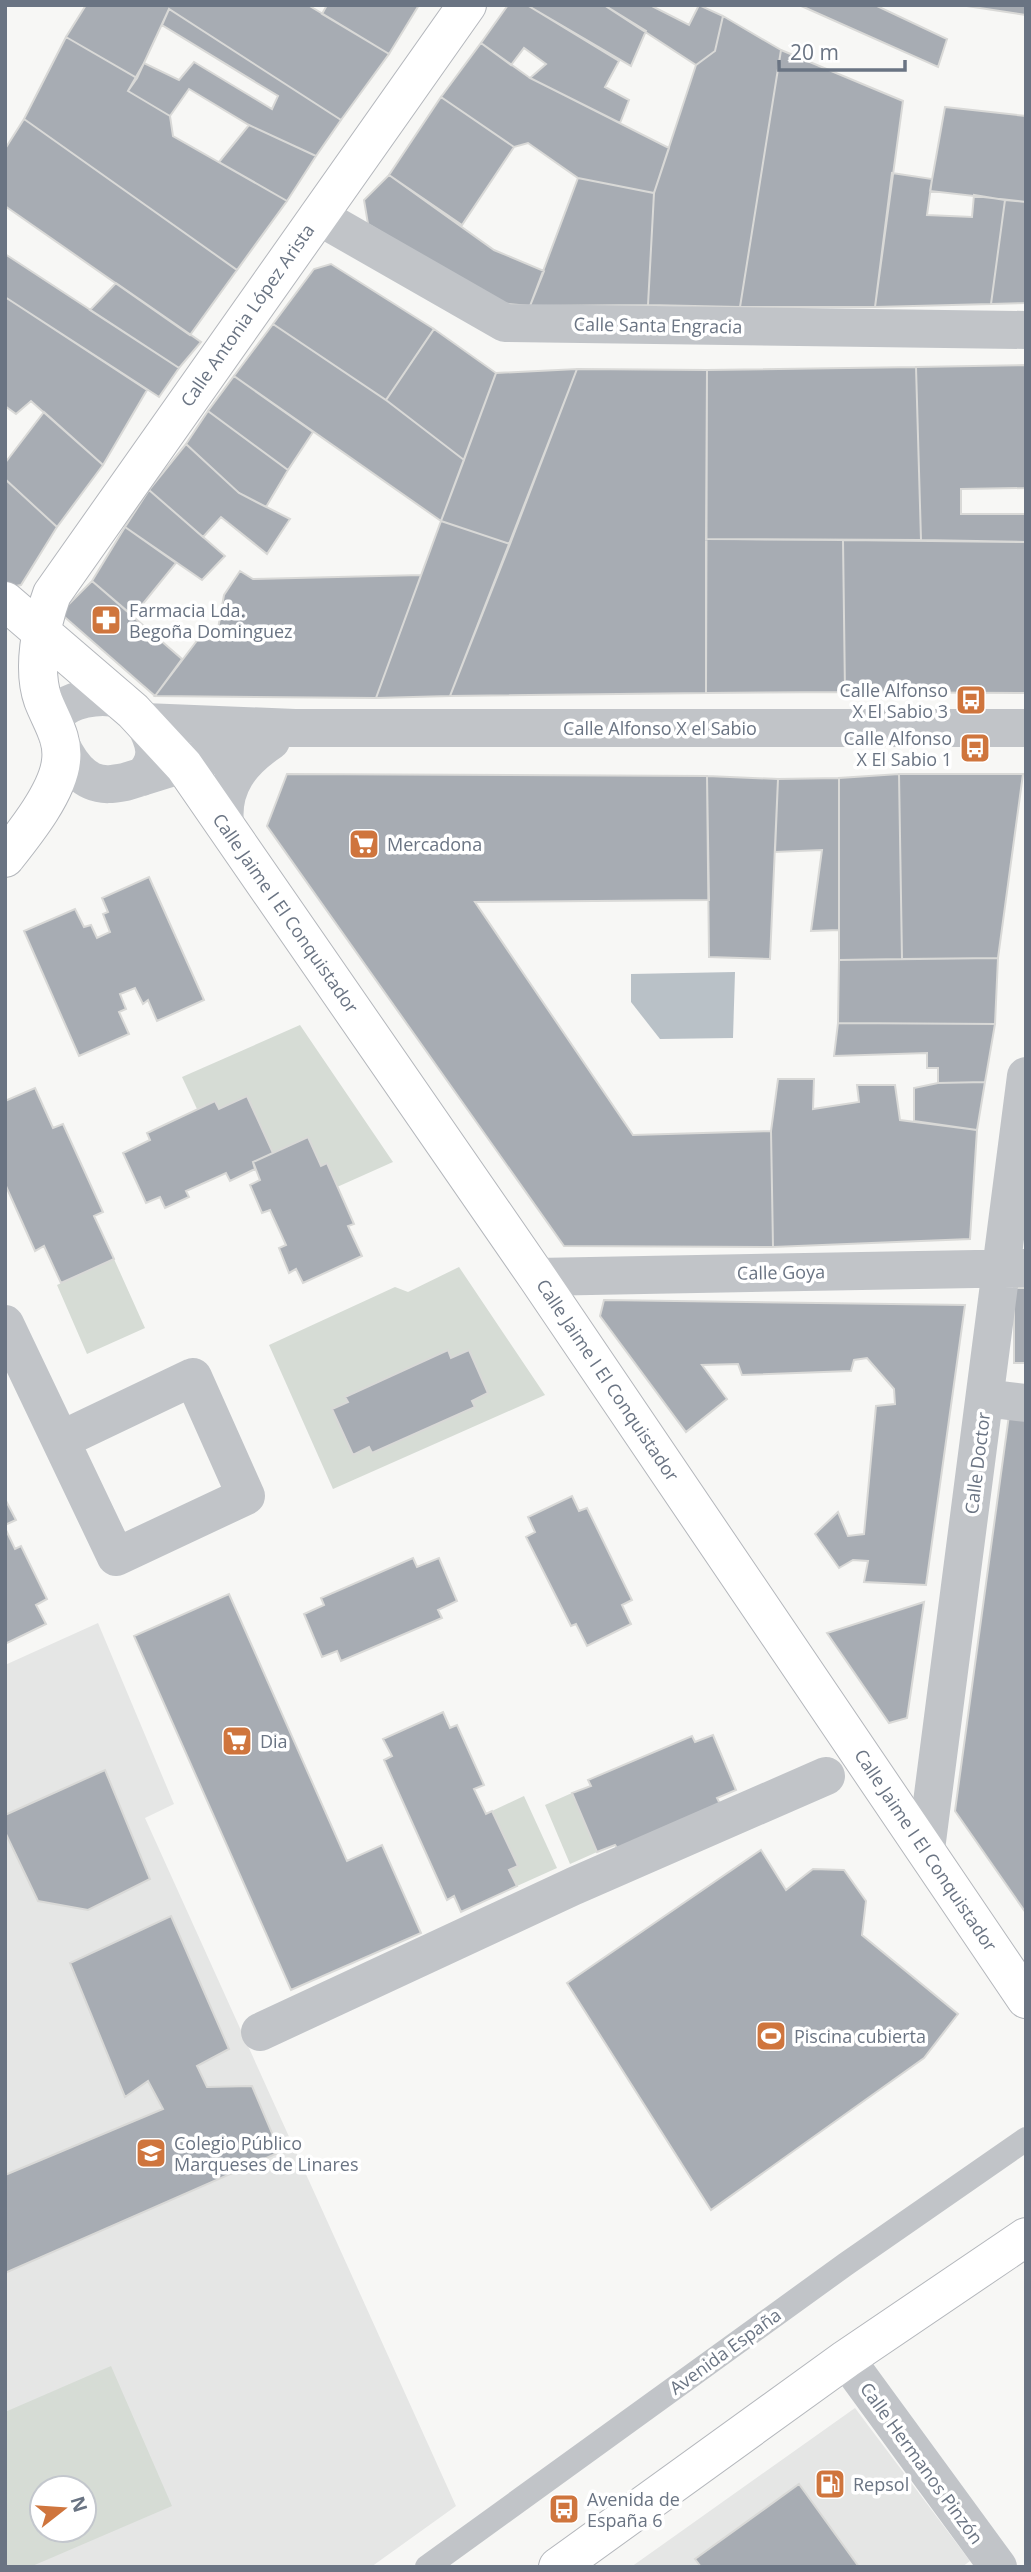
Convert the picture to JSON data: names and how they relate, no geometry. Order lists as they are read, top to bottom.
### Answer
{
  "streets": {
    "street": [
      "Calle Antonia López Arista",
      "Calle Santa Engracia",
      "Calle Alfonso X el Sabio",
      "Calle Jaime I El Conquistador",
      "Calle Goya",
      "Calle Doctor",
      "Calle Hermanos Pinzón"
    ],
    "lane": ["Avenida España"]
  },
  "crossings": [
    ["Calle Antonia López Arista", "Calle Santa Engracia"],
    ["Calle Antonia López Arista", "Calle Jaime I El Conquistador"],
    ["Calle Jaime I El Conquistador", "Calle Goya"],
    ["Calle Jaime I El Conquistador", "Calle Doctor"],
    ["Calle Goya", "Calle Doctor"]
  ],
  "places": {
    "pharmacy": ["Farmacia Lda. Begoña Dominguez"],
    "bus stop": ["Calle Alfonso X El Sabio 3", "Calle Alfonso X El Sabio 1", "Avenida de España 6"],
    "supermarket": ["Mercadona", "Dia"],
    "sports": ["Piscina cubierta"],
    "school or university": ["Colegio Público Marqueses de Linares"],
    "fuel station": ["Repsol"]
  },
  "scale_bar": "20 m",
  "north": "right"
}
